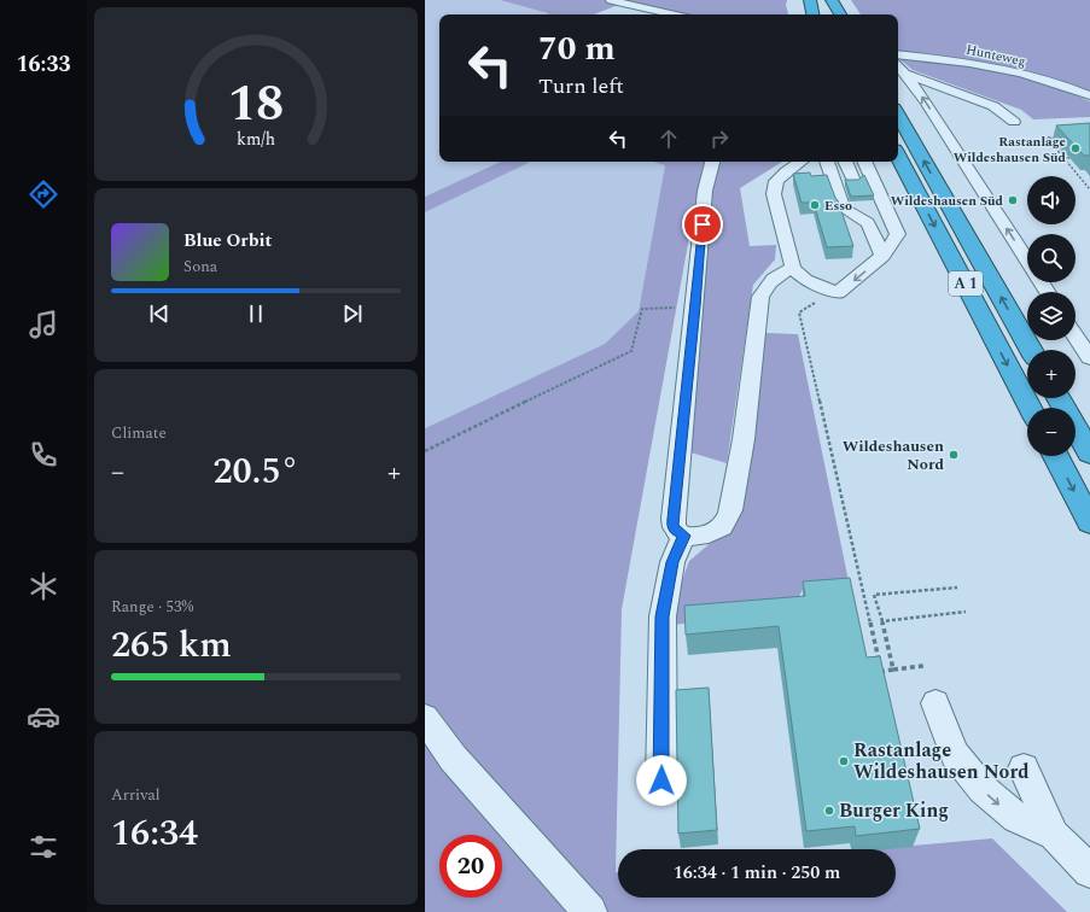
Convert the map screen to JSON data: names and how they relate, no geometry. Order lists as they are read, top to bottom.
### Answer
{
  "streets": {
    "highway": ["A 1"],
    "street": ["Hunteweg"]
  },
  "places": [
    "Rastanlage Wildeshausen Süd",
    "Wildeshausen Süd",
    "Esso",
    "Wildeshausen Nord",
    "Rastanlage Wildeshausen Nord",
    "Burger King"
  ],
  "page": {
    "tabs": "16:33",
    "turn": ["70 m", "Turn left"],
    "map_buttons": ["+", "−"],
    "song": ["Blue Orbit", "Sona"],
    "tile": [
      "Climate",
      ["Range · 53%", "265 km"],
      ["Arrival", "16:34"]
    ],
    "heat": ["−", "20.5°", "+"],
    "limit": "20",
    "trip": "16:34 · 1 min · 250 m",
    "gauge": ["18", "km/h"]
  }
}
